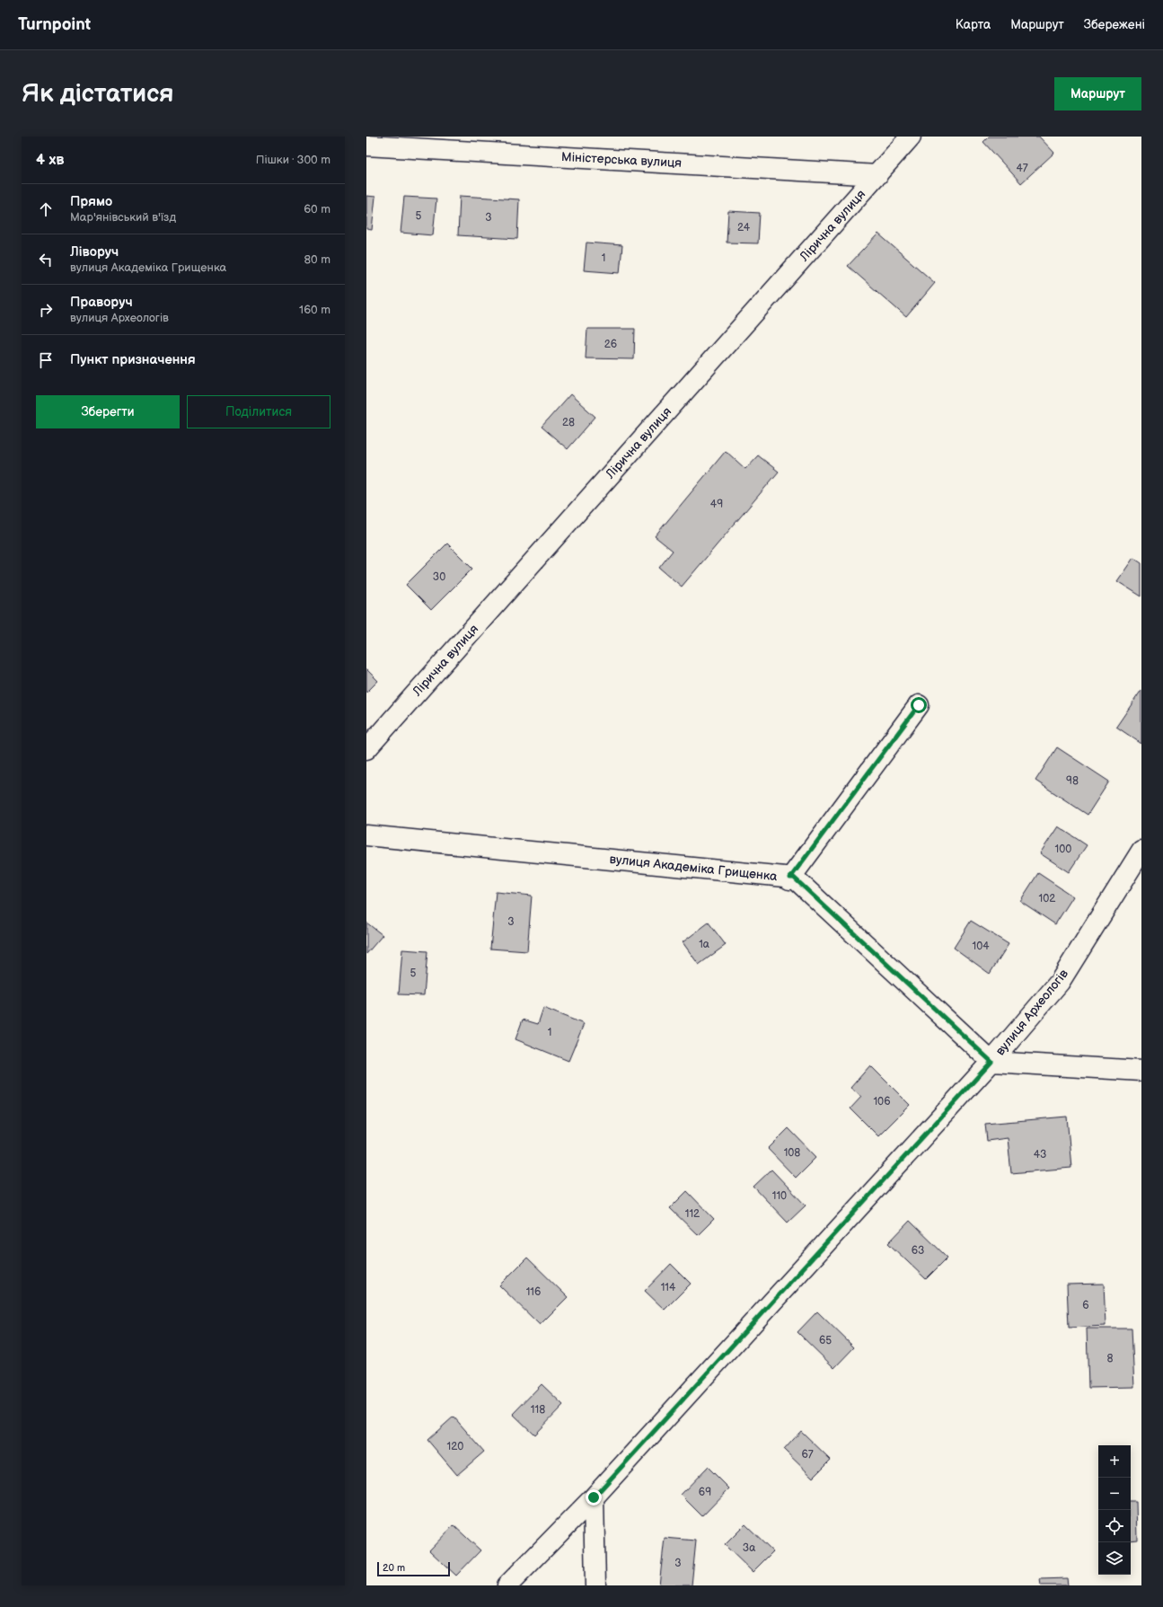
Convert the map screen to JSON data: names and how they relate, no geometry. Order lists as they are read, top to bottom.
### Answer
{
  "streets": {
    "street": [
      "Міністерська вулиця",
      "Лірична вулиця",
      "вулиця Академіка Грищенка",
      "вулиця Археологів"
    ]
  },
  "crossings": [
    ["Міністерська вулиця", "Лірична вулиця"],
    ["вулиця Академіка Грищенка", "вулиця Археологів"]
  ],
  "house_numbers": [
    "47",
    "5",
    "3",
    "24",
    "1",
    "26",
    "28",
    "49",
    "30",
    "98",
    "100",
    "102",
    "3",
    "1а",
    "104",
    "5",
    "1",
    "106",
    "108",
    "43",
    "110",
    "112",
    "63",
    "114",
    "116",
    "6",
    "65",
    "8",
    "118",
    "120",
    "67",
    "69",
    "3а",
    "3"
  ],
  "scale_bar": "20 m",
  "page": {
    "header": "Turnpoint",
    "nav": ["Карта", "Маршрут", "Збережені"],
    "buttons": [
      "Маршрут",
      ["Зберегти", "Поділитися"]
    ],
    "title": "Як дістатися",
    "heading": ["4 хв", "Пішки · 300 m"],
    "list": [
      ["Прямо", "Мар'янівський в'їзд", "60 m"],
      ["Ліворуч", "вулиця Академіка Грищенка", "80 m"],
      ["Праворуч", "вулиця Археологів", "160 m"],
      "Пункт призначення"
    ],
    "map_buttons": ["+", "−"],
    "scale": "20 m"
  }
}
